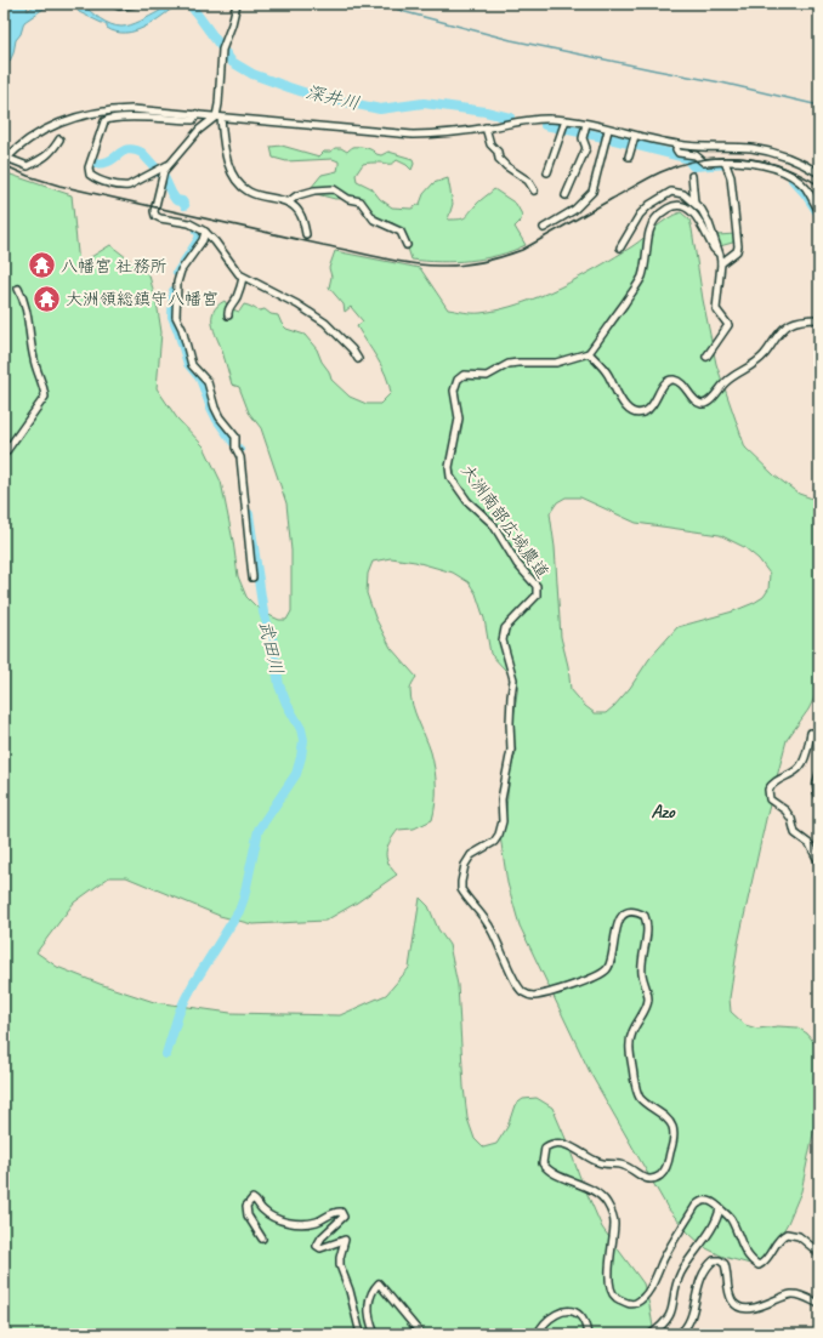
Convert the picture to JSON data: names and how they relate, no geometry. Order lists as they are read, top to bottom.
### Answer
{
  "streets": {
    "street": ["大洲南部広域農道"]
  },
  "districts": ["Azo"],
  "water": ["深井川", "武田川"],
  "places": {
    "temple": ["八幡宮 社務所", "大洲領総鎮守八幡宮"]
  }
}
